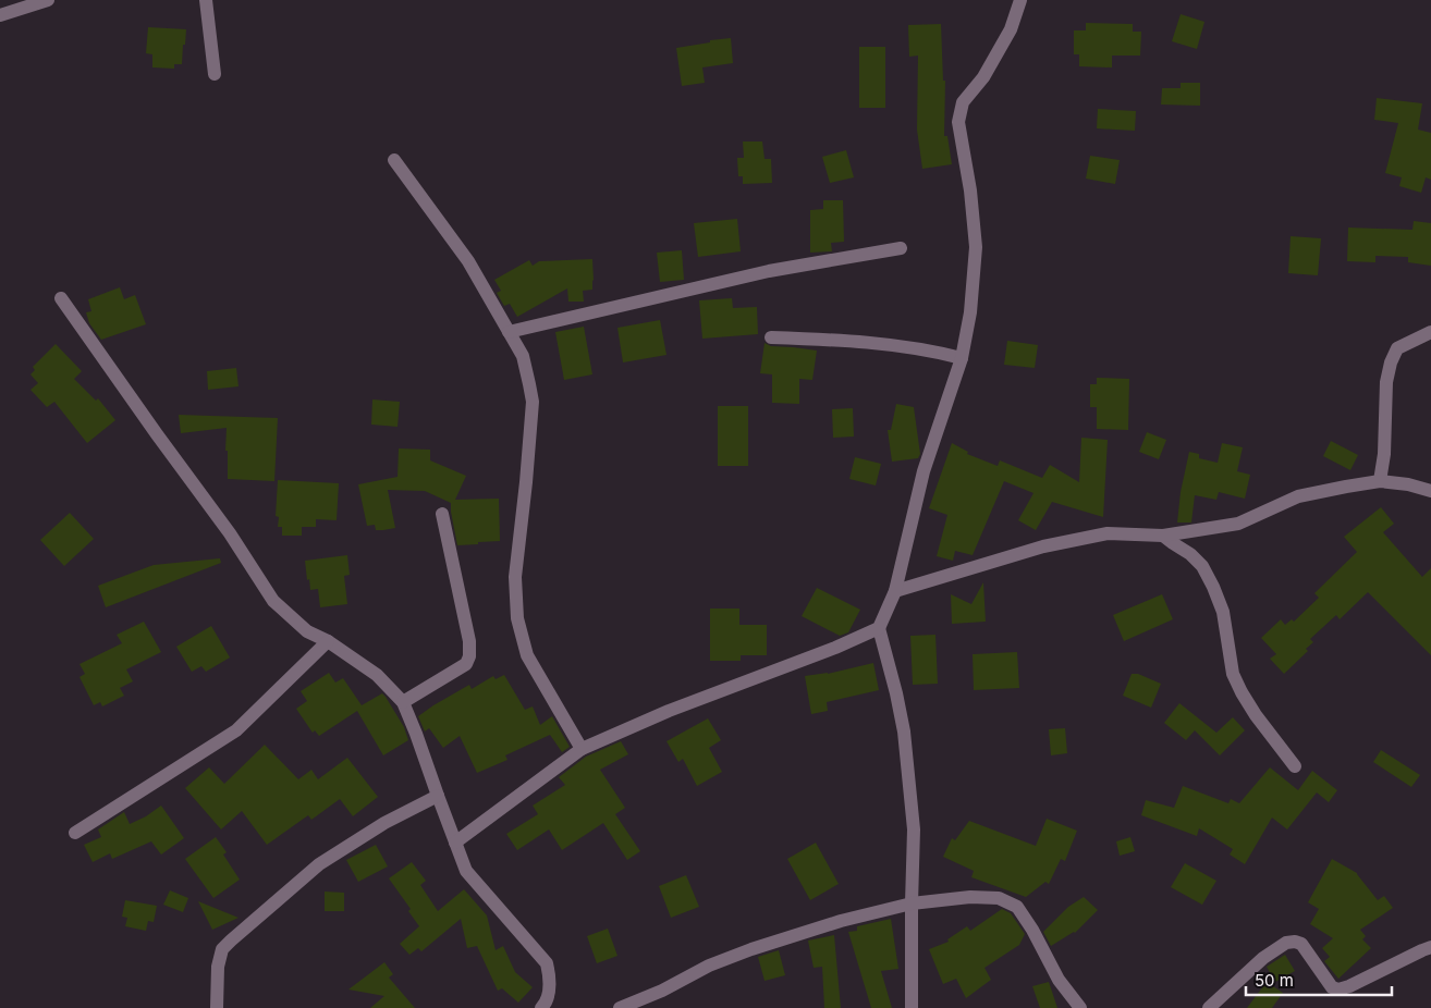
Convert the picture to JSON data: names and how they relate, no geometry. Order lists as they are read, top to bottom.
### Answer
{
  "scale_bar": "50 m"
}
